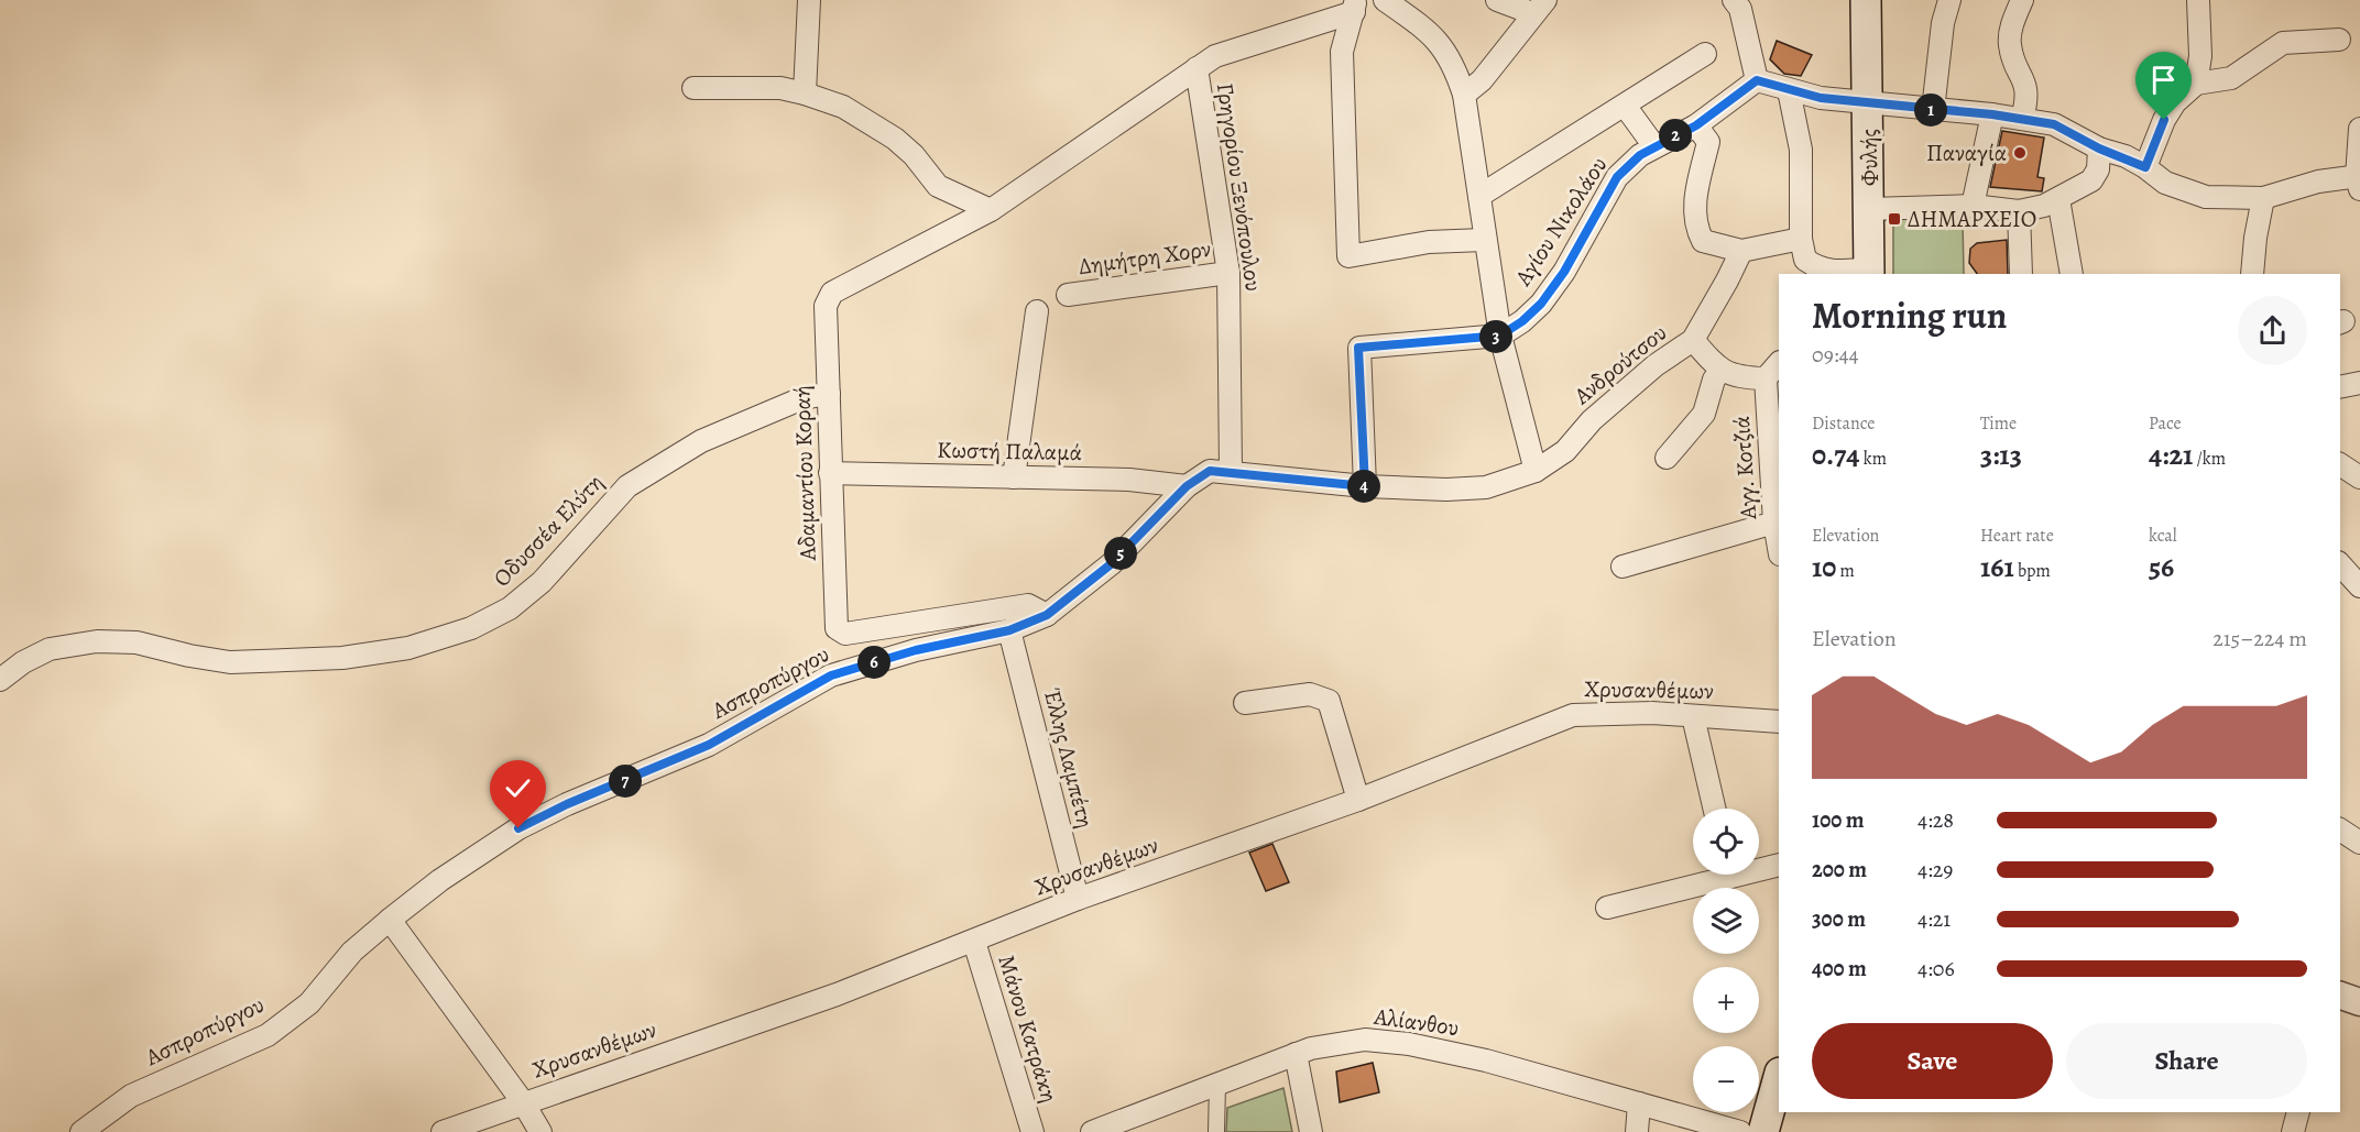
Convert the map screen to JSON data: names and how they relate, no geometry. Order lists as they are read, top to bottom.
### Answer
{
  "streets": {
    "main road": ["Φυλής"],
    "street": [
      "Γρηγορίου Ξενόπουλου",
      "Αγίου Νικολάου",
      "Δημήτρη Χορν",
      "Ανδρούτσου",
      "Κωστή Παλαμά",
      "Αγγ. Κοτζιά",
      "Αδαμαντίου Κοραή",
      "Οδυσσέα Ελύτη",
      "Ασπροπύργου",
      "Χρυσανθέμων",
      "Έλλης Λαμπέτη",
      "Αλίανθου",
      "Μάνου Κατράκη"
    ]
  },
  "crossings": [
    ["Γρηγορίου Ξενόπουλου", "Δημήτρη Χορν"],
    ["Γρηγορίου Ξενόπουλου", "Ασπροπύργου"],
    ["Ανδρούτσου", "Ασπροπύργου"],
    ["Κωστή Παλαμά", "Αδαμαντίου Κοραή"],
    ["Κωστή Παλαμά", "Ασπροπύργου"],
    ["Αδαμαντίου Κοραή", "Οδυσσέα Ελύτη"],
    ["Αδαμαντίου Κοραή", "Ασπροπύργου"],
    ["Ασπροπύργου", "Έλλης Λαμπέτη"],
    ["Χρυσανθέμων", "Έλλης Λαμπέτη"],
    ["Χρυσανθέμων", "Μάνου Κατράκη"]
  ],
  "places": {
    "other": ["Παναγία"],
    "transit": ["ΔΗΜΑΡΧΕΙΟ"]
  },
  "page": {
    "pins": [
      "1",
      "2",
      "3",
      "4",
      "5",
      "6",
      "7"
    ],
    "heading": ["Morning run", "09:44"],
    "stats": [
      ["Distance", "0.74 km"],
      ["Time", "3:13"],
      ["Pace", "4:21 /km"],
      ["Elevation", "10 m"],
      ["Heart rate", "161 bpm"],
      ["kcal", "56"]
    ],
    "chart": ["Elevation", "215–224 m"],
    "list": [
      {
        "name": "100 m",
        "note": "4:28"
      },
      {
        "name": "200 m",
        "note": "4:29"
      },
      {
        "name": "300 m",
        "note": "4:21"
      },
      {
        "name": "400 m",
        "note": "4:06"
      }
    ],
    "map_buttons": ["+", "−"],
    "buttons": ["Save", "Share"]
  }
}
